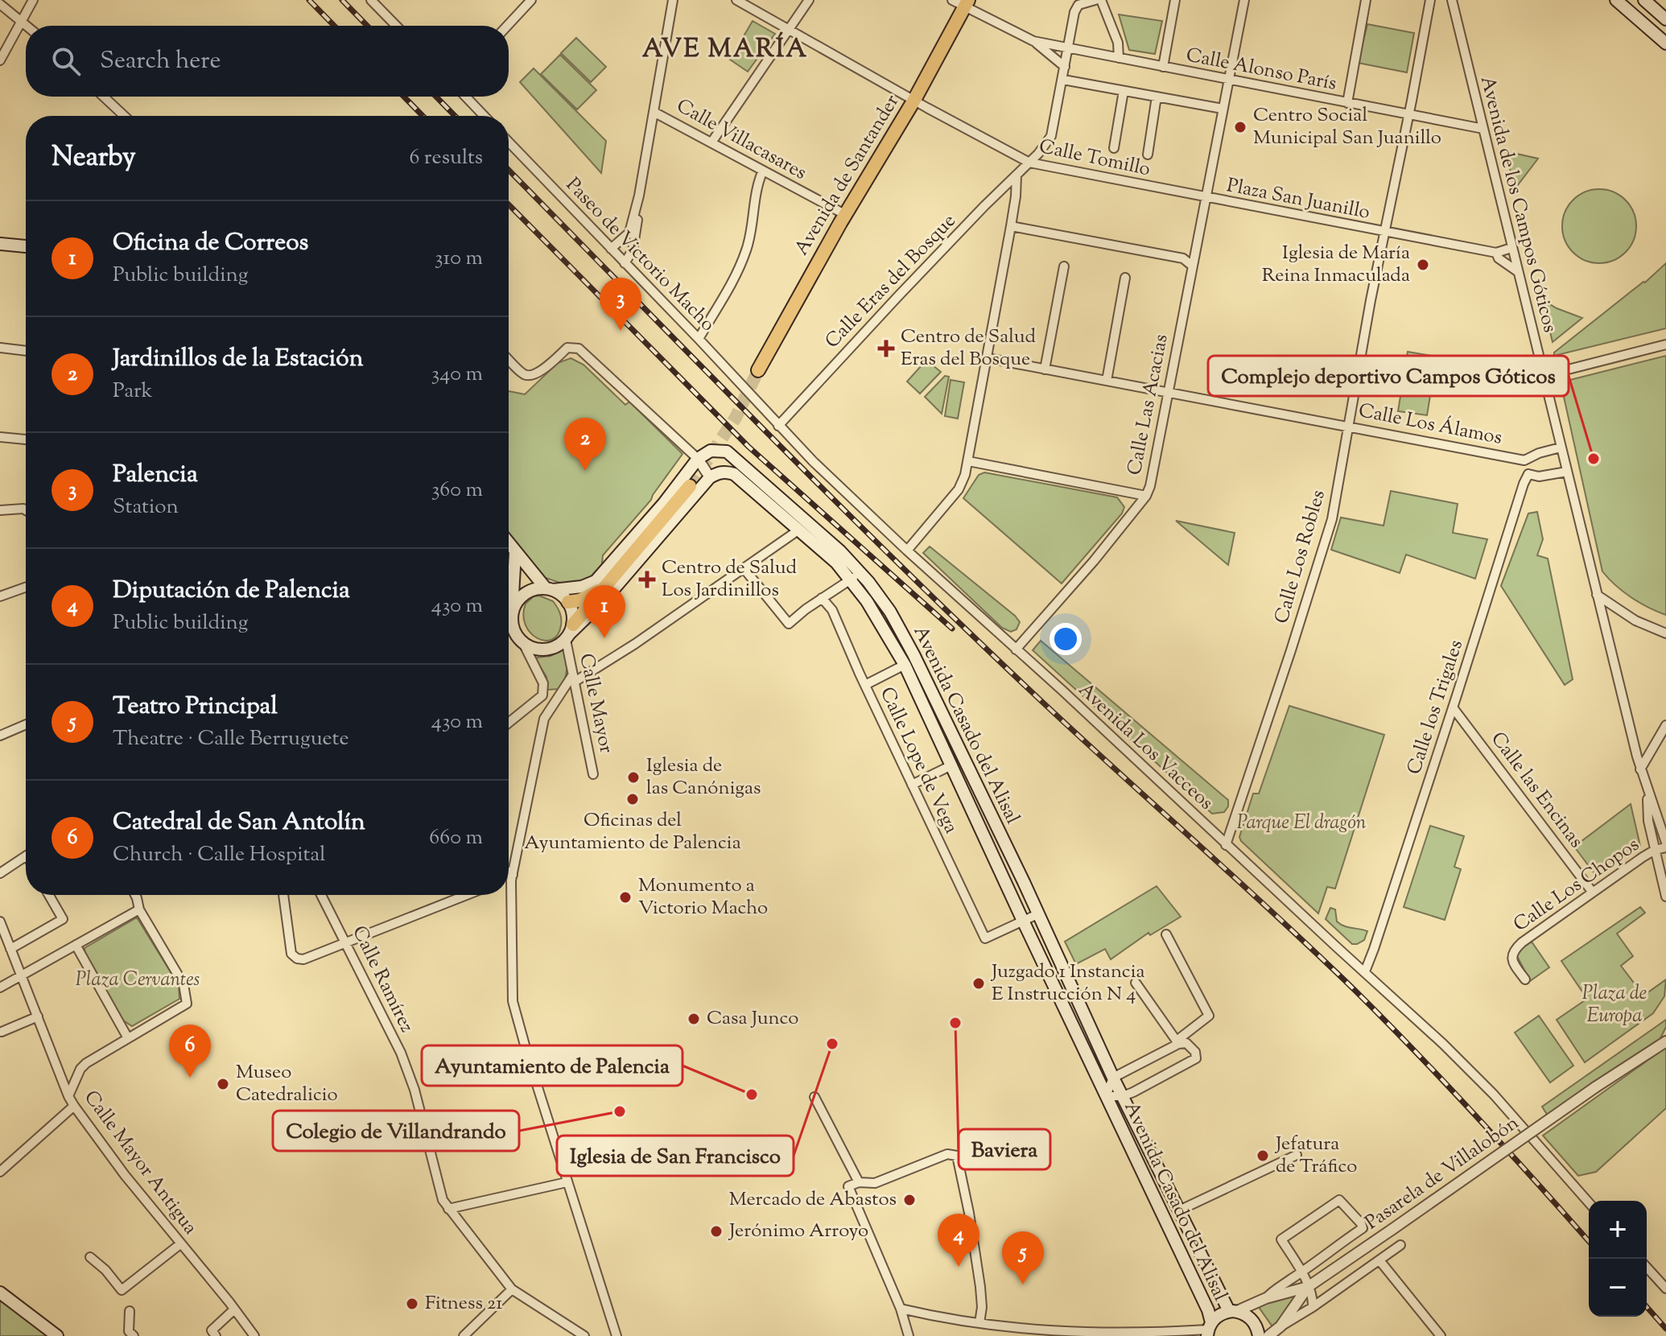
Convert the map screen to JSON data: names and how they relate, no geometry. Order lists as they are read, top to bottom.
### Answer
{
  "streets": {
    "highway": ["Avenida de Santander"],
    "main road": ["Avenida Casado del Alisal"],
    "street": [
      "Calle Alonso París",
      "Calle Villacasares",
      "Calle Tomillo",
      "Plaza San Juanillo",
      "Avenida de los Campos Góticos",
      "Paseo de Victorio Macho",
      "Calle Eras del Bosque",
      "Calle Las Acacias",
      "Calle Los Álamos",
      "Calle Los Robles",
      "Calle Mayor",
      "Calle los Trigales",
      "Avenida Los Vacceos",
      "Calle Lope de Vega",
      "Calle las Encinas",
      "Calle Los Chopos",
      "Calle Ramírez",
      "Calle Mayor Antigua",
      "Pasarela de Villalobón"
    ]
  },
  "crossings": [
    ["Calle Alonso París", "Avenida de Santander"],
    ["Calle Alonso París", "Avenida de los Campos Góticos"],
    ["Calle Alonso París", "Calle Eras del Bosque"],
    ["Calle Alonso París", "Calle Las Acacias"],
    ["Calle Alonso París", "Calle Los Robles"],
    ["Calle Villacasares", "Avenida de Santander"],
    ["Calle Tomillo", "Avenida de Santander"],
    ["Calle Tomillo", "Plaza San Juanillo"],
    ["Calle Tomillo", "Calle Eras del Bosque"],
    ["Calle Tomillo", "Calle Las Acacias"],
    ["Plaza San Juanillo", "Calle Las Acacias"],
    ["Plaza San Juanillo", "Calle Los Robles"],
    ["Avenida de los Campos Góticos", "Calle Los Álamos"],
    ["Avenida de los Campos Góticos", "Calle Los Chopos"],
    ["Paseo de Victorio Macho", "Avenida Los Vacceos"],
    ["Calle Eras del Bosque", "Avenida Los Vacceos"],
    ["Calle Las Acacias", "Calle Los Álamos"],
    ["Calle Las Acacias", "Avenida Los Vacceos"],
    ["Calle Los Álamos", "Calle Los Robles"],
    ["Calle Los Robles", "Avenida Los Vacceos"],
    ["Calle los Trigales", "Avenida Los Vacceos"],
    ["Calle los Trigales", "Calle las Encinas"],
    ["Avenida Casado del Alisal", "Calle Lope de Vega"],
    ["Calle las Encinas", "Calle Los Chopos"]
  ],
  "districts": ["AVE MARÍA"],
  "parks": ["Parque El dragón", "Plaza Cervantes", "Plaza de Europa"],
  "places": {
    "other": [
      "Centro Social Municipal San Juanillo",
      "Iglesia de María Reina Inmaculada",
      "Complejo deportivo Campos Góticos",
      "Iglesia de las Canónigas",
      "Oficinas del Ayuntamiento de Palencia",
      "Monumento a Victorio Macho",
      "Juzgado 1 Instancia E Instrucción N 4",
      "Casa Junco",
      "Baviera",
      "Iglesia de San Francisco",
      "Museo Catedralicio",
      "Ayuntamiento de Palencia",
      "Colegio de Villandrando",
      "Jefatura de Tráfico",
      "Mercado de Abastos",
      "Jerónimo Arroyo",
      "Fitness 21"
    ],
    "health": ["Centro de Salud Eras del Bosque", "Centro de Salud Los Jardinillos"]
  },
  "page": {
    "search": "Search here",
    "heading": ["Nearby", "6 results"],
    "list": [
      {
        "mark": "1",
        "name": "Oficina de Correos",
        "note": "Public building",
        "value": "310 m"
      },
      {
        "mark": "2",
        "name": "Jardinillos de la Estación",
        "note": "Park",
        "value": "340 m"
      },
      {
        "mark": "3",
        "name": "Palencia",
        "note": "Station",
        "value": "360 m"
      },
      {
        "mark": "4",
        "name": "Diputación de Palencia",
        "note": "Public building",
        "value": "430 m"
      },
      {
        "mark": "5",
        "name": "Teatro Principal",
        "note": "Theatre · Calle Berruguete",
        "value": "430 m"
      },
      {
        "mark": "6",
        "name": "Catedral de San Antolín",
        "note": "Church · Calle Hospital",
        "value": "660 m"
      }
    ],
    "pins": [
      "3",
      "2",
      "1",
      "6",
      "4",
      "5"
    ],
    "map_buttons": ["+", "−"]
  }
}
